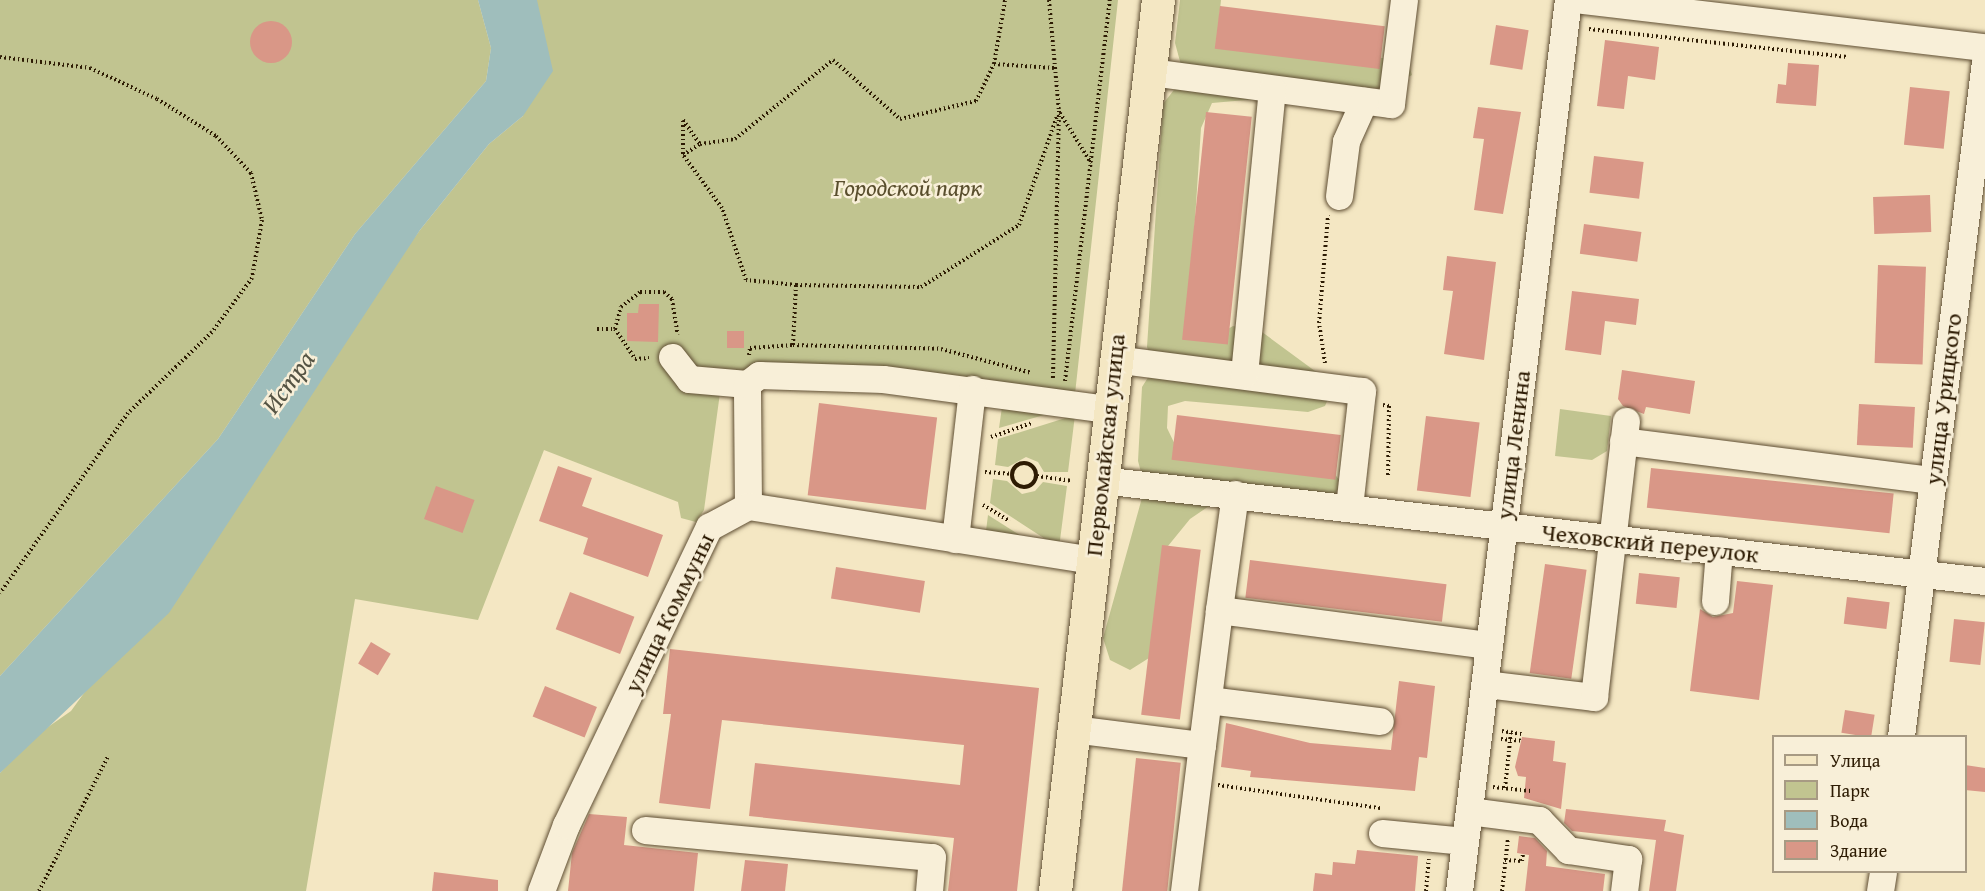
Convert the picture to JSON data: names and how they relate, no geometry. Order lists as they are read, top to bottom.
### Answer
{
  "streets": {
    "main road": ["Первомайская улица"],
    "street": [
      "улица Урицкого",
      "улица Ленина",
      "Чеховский переулок",
      "улица Коммуны"
    ]
  },
  "crossings": [
    ["улица Урицкого", "Чеховский переулок"],
    ["Первомайская улица", "Чеховский переулок"],
    ["улица Ленина", "Чеховский переулок"]
  ],
  "water": ["Истра"],
  "parks": ["Городской парк"],
  "legend": [
    "Улица",
    "Парк",
    "Вода",
    "Здание"
  ]
}
